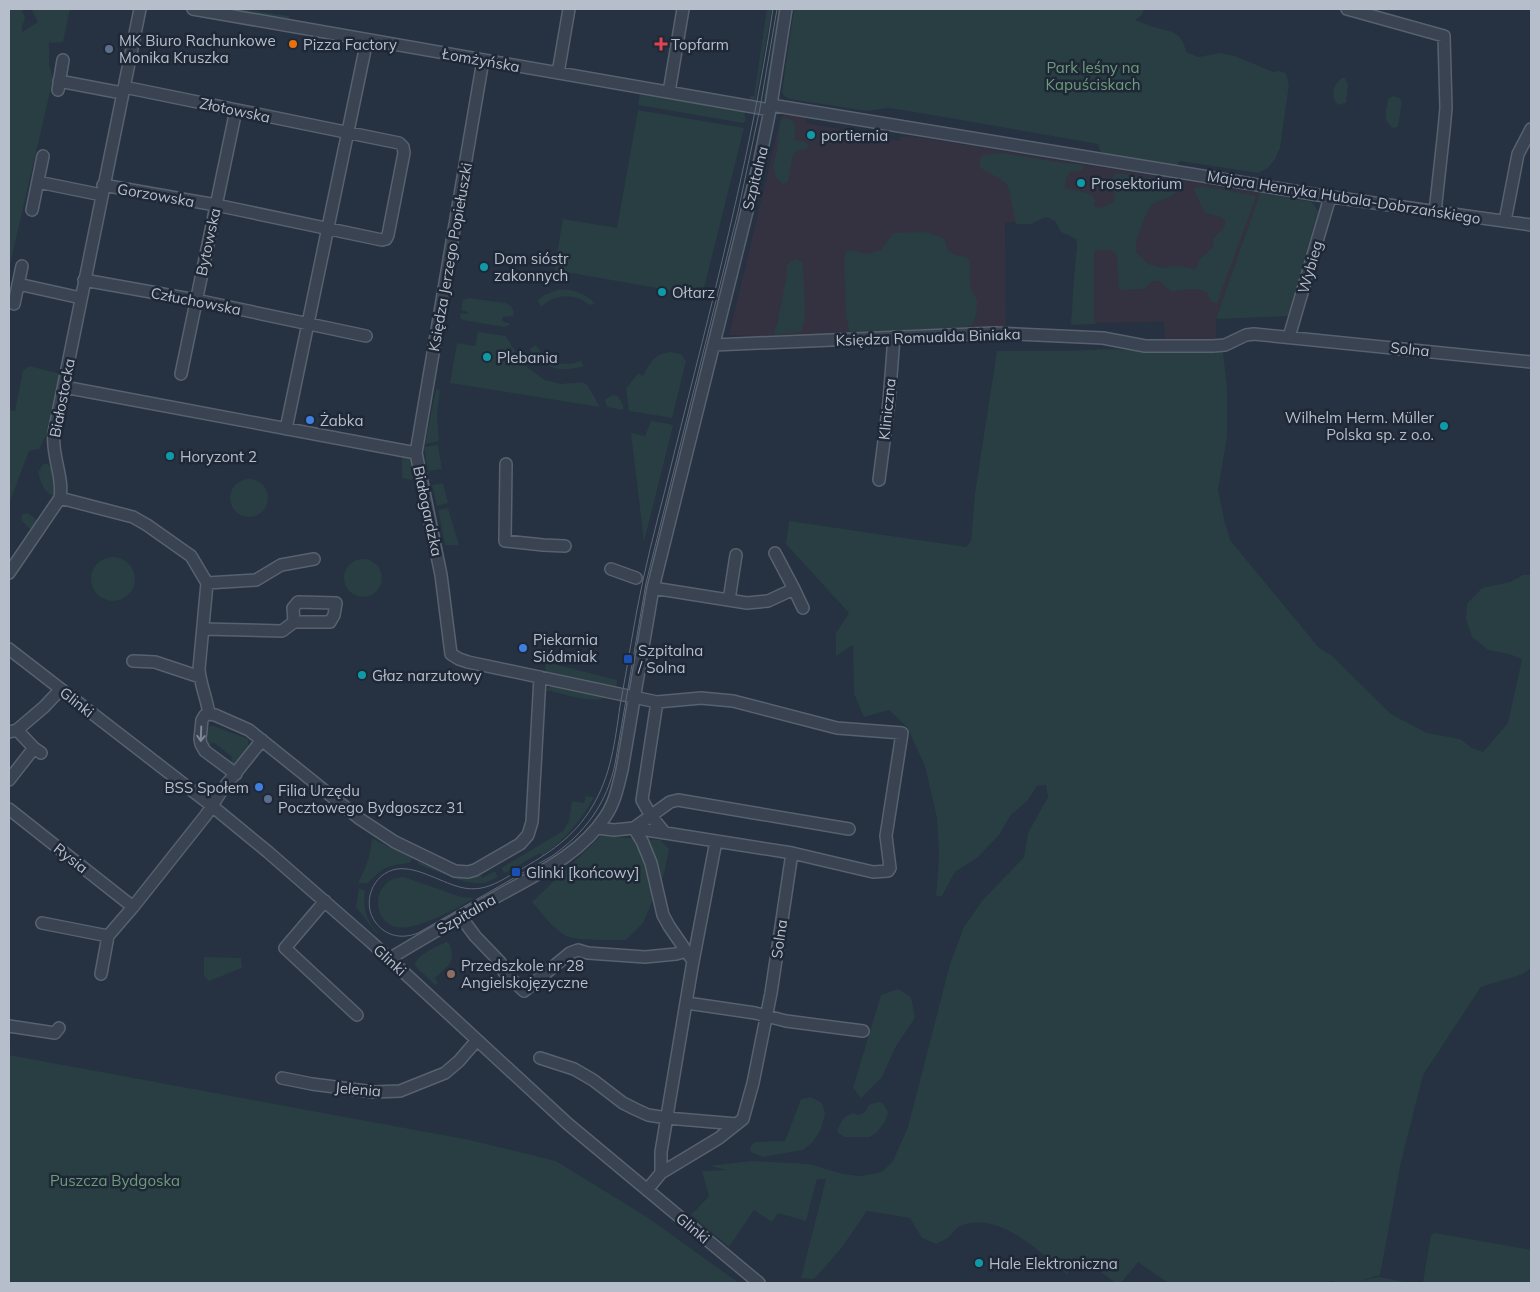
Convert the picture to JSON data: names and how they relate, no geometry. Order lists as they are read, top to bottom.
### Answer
{
  "streets": {
    "street": [
      "Łomżyńska",
      "Złotowska",
      "Szpitalna",
      "Gorzowska",
      "Majora Henryka Hubala-Dobrzańskiego",
      "Bytowska",
      "Księdza Jerzego Popiełuszki",
      "Wybieg",
      "Człuchowska",
      "Księdza Romualda Biniaka",
      "Solna",
      "Białostocka",
      "Kliniczna",
      "Białogardzka",
      "Glinki",
      "Rysia",
      "Jelenia"
    ]
  },
  "crossings": [
    ["Łomżyńska", "Szpitalna"],
    ["Łomżyńska", "Majora Henryka Hubala-Dobrzańskiego"],
    ["Łomżyńska", "Księdza Jerzego Popiełuszki"],
    ["Złotowska", "Gorzowska"],
    ["Złotowska", "Bytowska"],
    ["Złotowska", "Białostocka"],
    ["Szpitalna", "Majora Henryka Hubala-Dobrzańskiego"],
    ["Szpitalna", "Księdza Romualda Biniaka"],
    ["Szpitalna", "Białogardzka"],
    ["Szpitalna", "Glinki"],
    ["Gorzowska", "Bytowska"],
    ["Gorzowska", "Białostocka"],
    ["Majora Henryka Hubala-Dobrzańskiego", "Wybieg"],
    ["Bytowska", "Człuchowska"],
    ["Księdza Jerzego Popiełuszki", "Białogardzka"],
    ["Wybieg", "Księdza Romualda Biniaka"],
    ["Wybieg", "Solna"],
    ["Człuchowska", "Białostocka"],
    ["Księdza Romualda Biniaka", "Solna"],
    ["Księdza Romualda Biniaka", "Kliniczna"],
    ["Solna", "Białogardzka"],
    ["Solna", "Glinki"],
    ["Białostocka", "Białogardzka"],
    ["Glinki", "Jelenia"]
  ],
  "parks": ["Park leśny na Kapuściskach", "Puszcza Bydgoska"],
  "places": {
    "other": [
      "Pizza Factory",
      "MK Biuro Rachunkowe Monika Kruszka",
      "portiernia",
      "Prosektorium",
      "Dom sióstr zakonnych",
      "Ołtarz",
      "Plebania",
      "Żabka",
      "Wilhelm Herm. Müller Polska sp. z o.o.",
      "Horyzont 2",
      "Piekarnia Siódmiak",
      "Głaz narzutowy",
      "BSS Społem",
      "Filia Urzędu Pocztowego Bydgoszcz 31",
      "Przedszkole nr 28 Angielskojęzyczne",
      "Hale Elektroniczna"
    ],
    "health": ["Topfarm"],
    "transit": ["Szpitalna / Solna", "Glinki [końcowy]"]
  }
}
